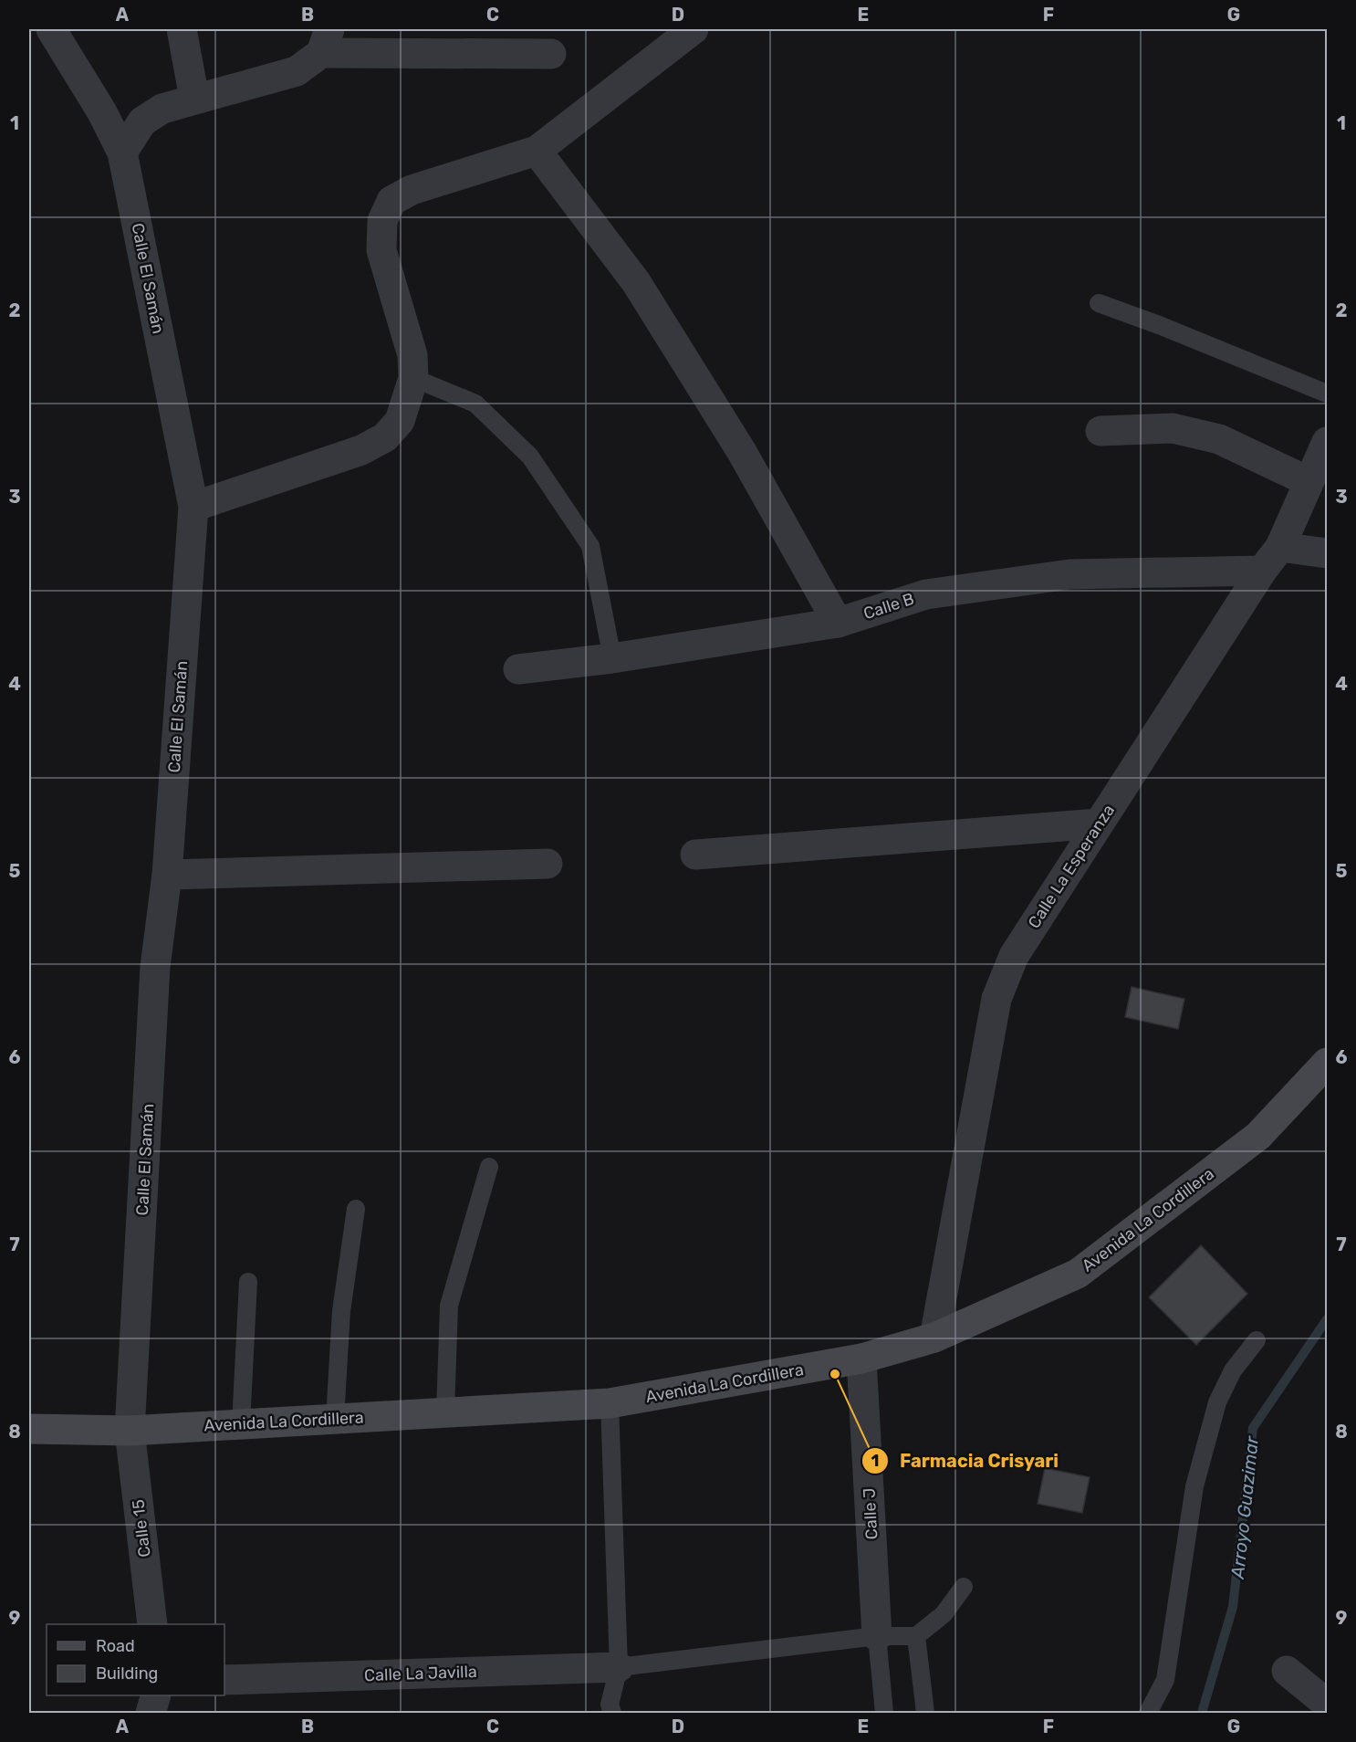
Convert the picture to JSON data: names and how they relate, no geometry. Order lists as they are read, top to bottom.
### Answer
{
  "streets": {
    "main road": ["Avenida La Cordillera"],
    "street": [
      "Calle El Samán",
      "Calle B",
      "Calle La Esperanza",
      "Calle J",
      "Calle 15",
      "Calle La Javilla"
    ]
  },
  "crossings": [
    ["Calle El Samán", "Avenida La Cordillera"],
    ["Calle El Samán", "Calle 15"],
    ["Calle B", "Calle La Esperanza"],
    ["Calle La Esperanza", "Avenida La Cordillera"],
    ["Avenida La Cordillera", "Calle J"],
    ["Avenida La Cordillera", "Calle 15"]
  ],
  "water": ["Arroyo Guazimar"],
  "places": ["Farmacia Crisyari"],
  "legend": ["Road", "Building"],
  "grid": {
    "columns": [
      "A",
      "B",
      "C",
      "D",
      "E",
      "F",
      "G"
    ],
    "rows": [
      "1",
      "2",
      "3",
      "4",
      "5",
      "6",
      "7",
      "8",
      "9"
    ]
  }
}
